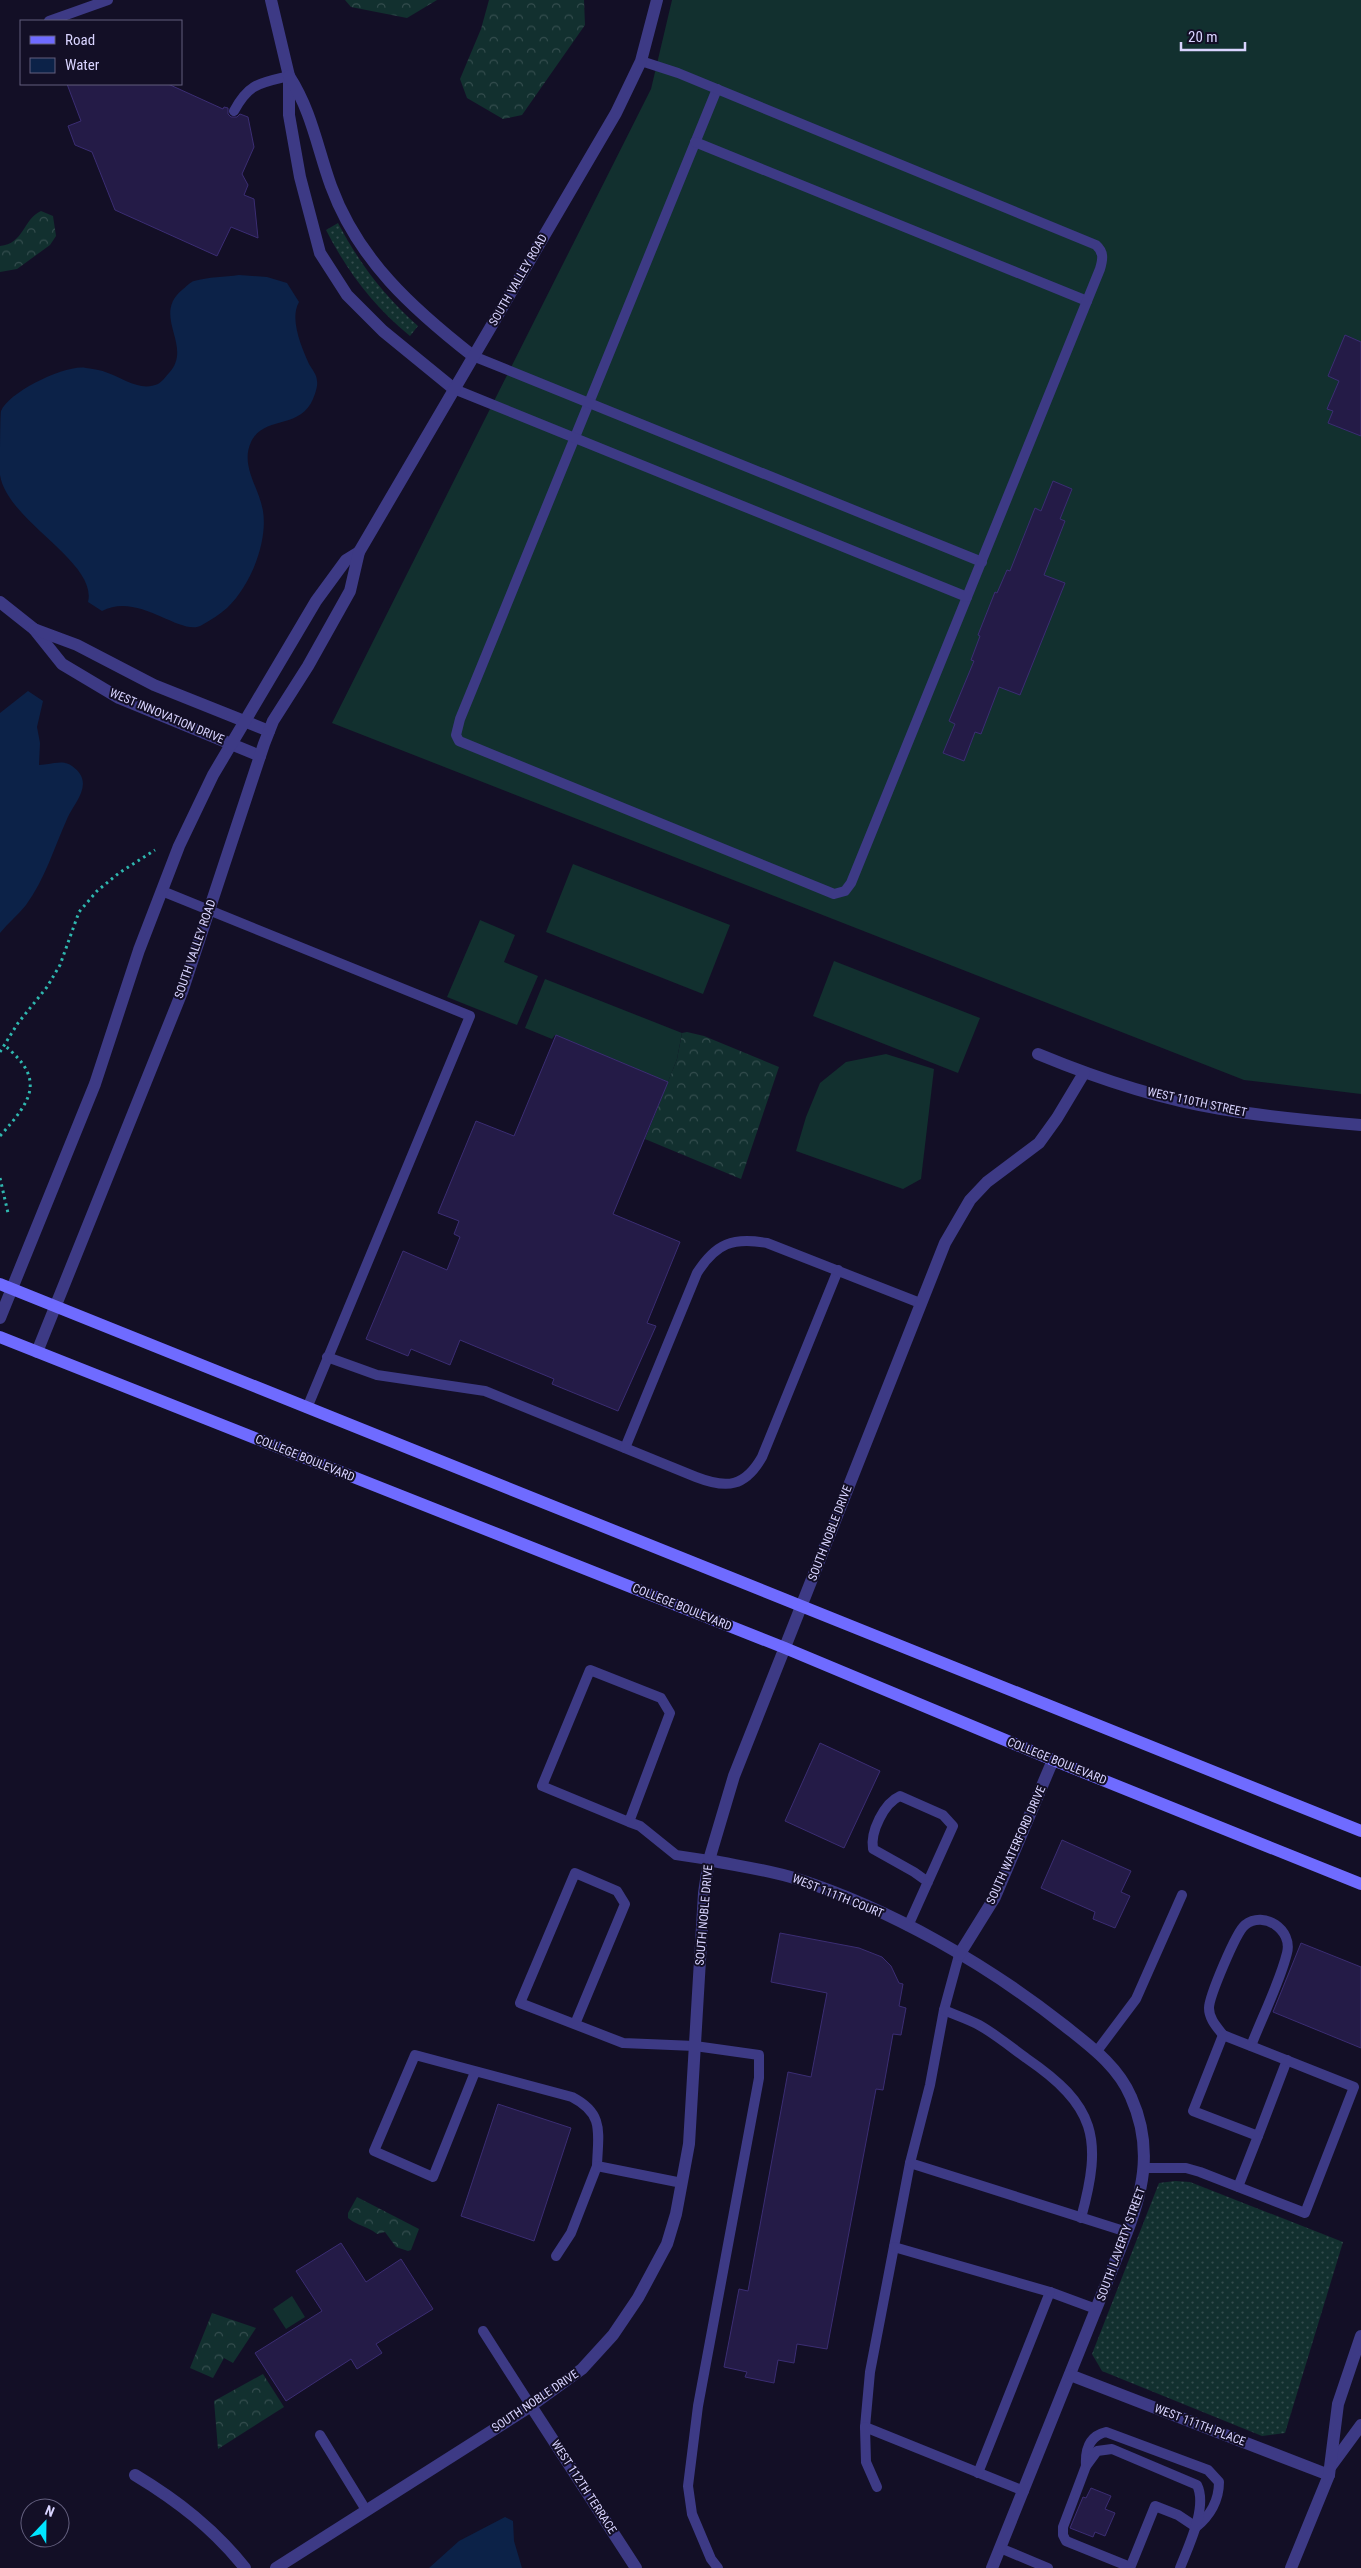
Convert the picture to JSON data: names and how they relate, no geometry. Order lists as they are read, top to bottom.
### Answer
{
  "streets": {
    "main road": ["COLLEGE BOULEVARD"],
    "street": [
      "SOUTH VALLEY ROAD",
      "WEST INNOVATION DRIVE",
      "WEST 110TH STREET",
      "SOUTH NOBLE DRIVE",
      "SOUTH WATERFORD DRIVE",
      "WEST 111TH COURT",
      "SOUTH LAVERTY STREET",
      "WEST 111TH PLACE",
      "WEST 112TH TERRACE"
    ]
  },
  "crossings": [
    ["SOUTH VALLEY ROAD", "WEST INNOVATION DRIVE"],
    ["SOUTH VALLEY ROAD", "COLLEGE BOULEVARD"],
    ["WEST 110TH STREET", "SOUTH NOBLE DRIVE"],
    ["COLLEGE BOULEVARD", "SOUTH NOBLE DRIVE"],
    ["COLLEGE BOULEVARD", "SOUTH WATERFORD DRIVE"],
    ["SOUTH NOBLE DRIVE", "WEST 111TH COURT"],
    ["SOUTH NOBLE DRIVE", "WEST 112TH TERRACE"],
    ["SOUTH WATERFORD DRIVE", "WEST 111TH COURT"],
    ["SOUTH WATERFORD DRIVE", "SOUTH LAVERTY STREET"],
    ["WEST 111TH COURT", "SOUTH LAVERTY STREET"],
    ["SOUTH LAVERTY STREET", "WEST 111TH PLACE"]
  ],
  "legend": ["Road", "Water"],
  "scale_bar": "20 m",
  "north": "top"
}
